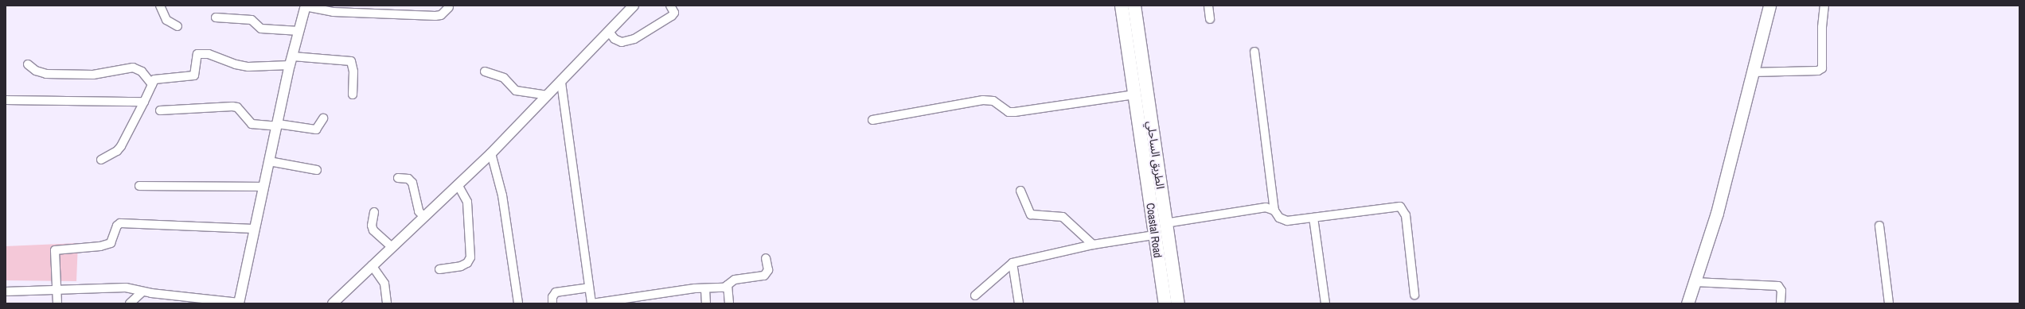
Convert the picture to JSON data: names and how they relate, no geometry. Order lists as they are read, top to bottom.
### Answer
{
  "streets": {
    "highway": ["الطريق الساحلي", "Coastal Road"]
  }
}
